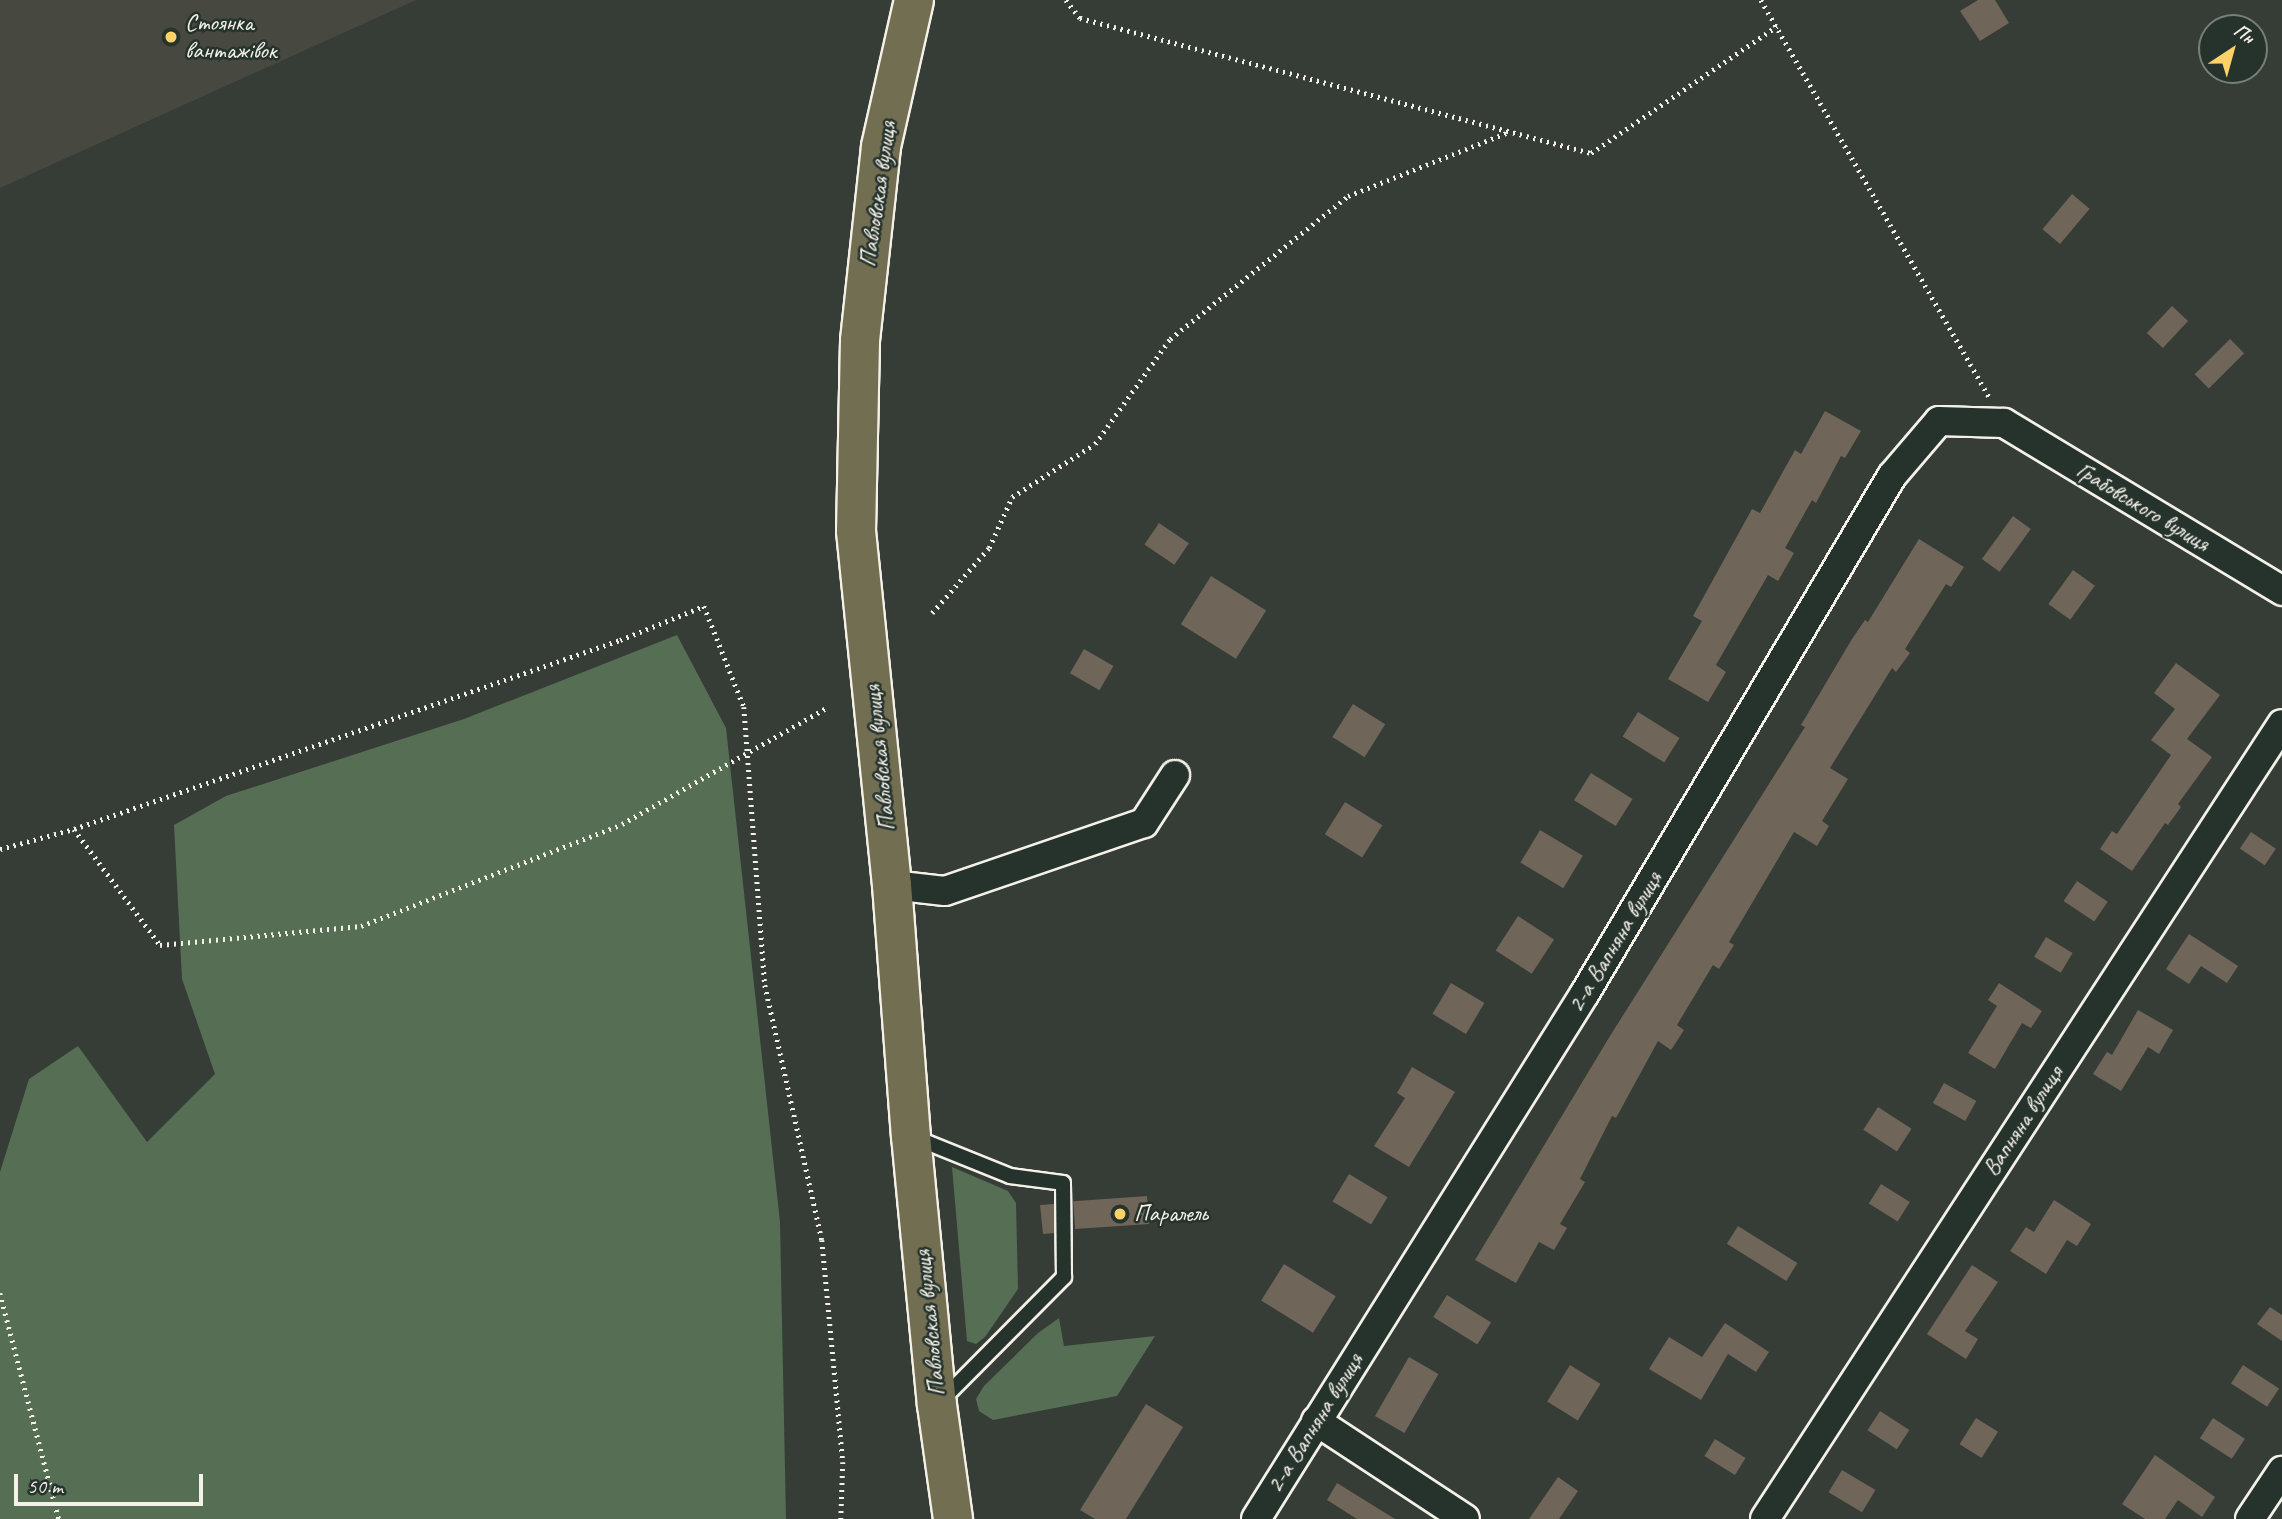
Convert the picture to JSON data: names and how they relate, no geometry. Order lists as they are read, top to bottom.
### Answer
{
  "streets": {
    "main road": ["Павловская вулиця"],
    "street": ["Грабовського вулиця", "2-а Вапняна вулиця", "Вапняна вулиця"]
  },
  "crossings": [
    ["Грабовського вулиця", "2-а Вапняна вулиця"]
  ],
  "places": ["Стоянка вантажівок", "Паралель"],
  "scale_bar": "50 m",
  "north": "top right"
}
